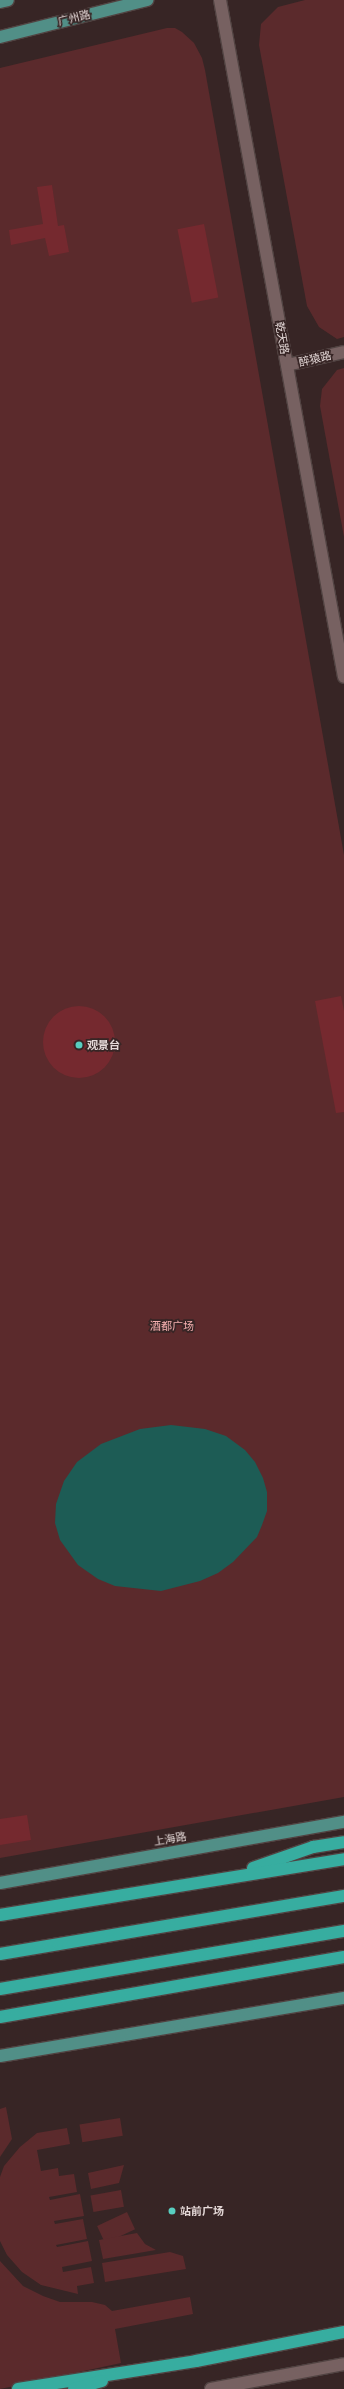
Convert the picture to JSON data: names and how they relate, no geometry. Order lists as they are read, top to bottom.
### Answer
{
  "streets": {
    "main road": ["广州路", "上海路"],
    "street": ["乾天路", "醉猿路"]
  },
  "crossings": [
    ["乾天路", "醉猿路"]
  ],
  "parks": ["酒都广场"],
  "places": ["观景台", "站前广场"]
}
